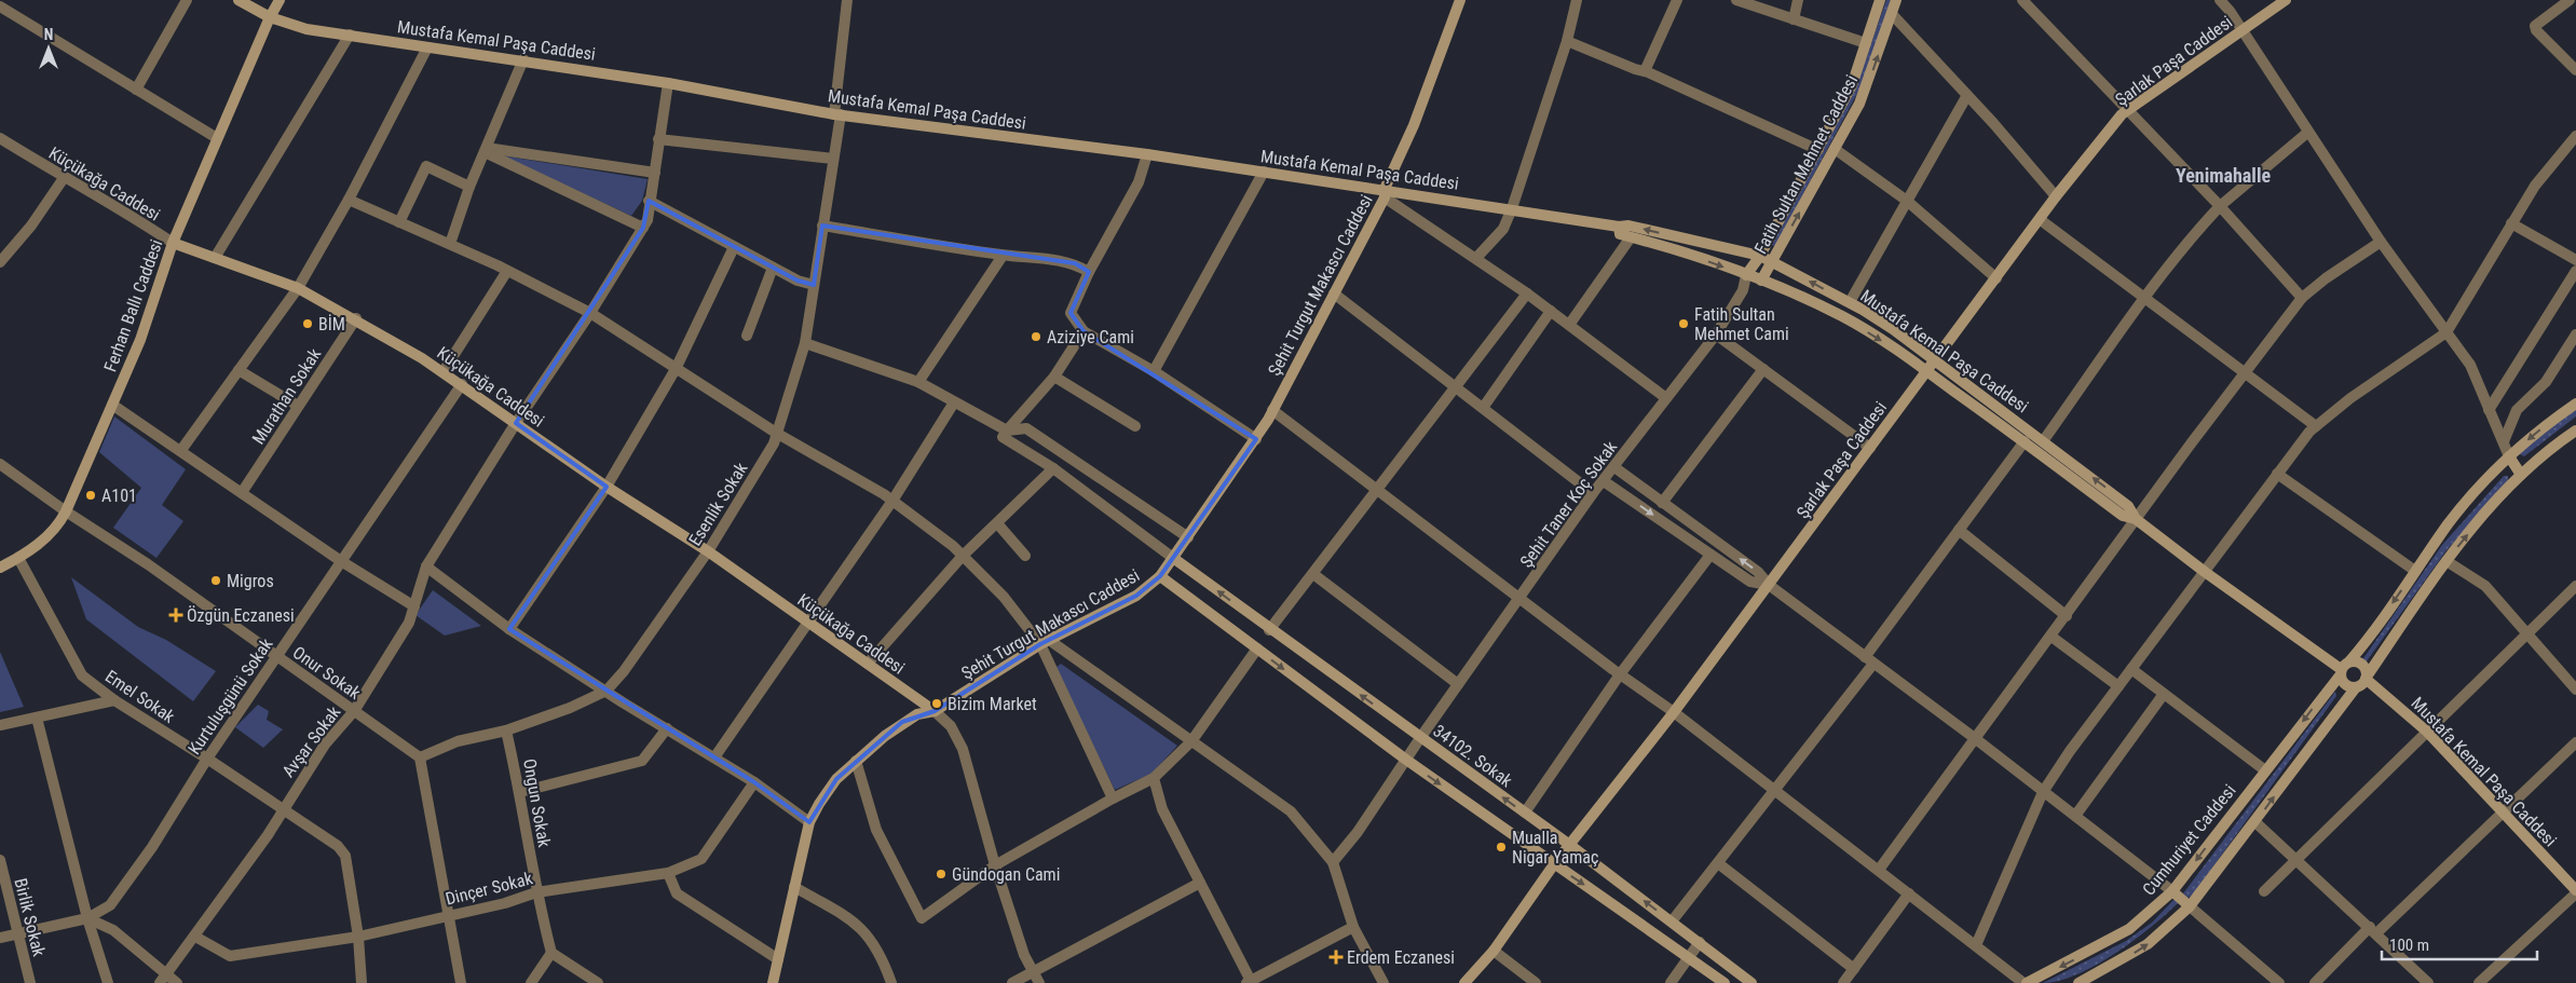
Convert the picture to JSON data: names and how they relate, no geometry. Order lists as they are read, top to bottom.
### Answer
{
  "streets": {
    "street": [
      "Mustafa Kemal Paşa Caddesi",
      "Şarlak Paşa Caddesi",
      "Fatih Sultan Mehmet Caddesi",
      "Küçükağa Caddesi",
      "Şehit Turgut Makascı Caddesi",
      "Ferhan Ballı Caddesi",
      "Murathan Sokak",
      "Esenlik Sokak",
      "Şehit Taner Koç Sokak",
      "Onur Sokak",
      "Emel Sokak",
      "Kurtuluşgünü Sokak",
      "Avşar Sokak",
      "34102. Sokak",
      "Ongun Sokak",
      "Cumhuriyet Caddesi",
      "Dinçer Sokak",
      "Birlik Sokak"
    ]
  },
  "crossings": [
    ["Mustafa Kemal Paşa Caddesi", "Şarlak Paşa Caddesi"],
    ["Mustafa Kemal Paşa Caddesi", "Fatih Sultan Mehmet Caddesi"],
    ["Mustafa Kemal Paşa Caddesi", "Şehit Turgut Makascı Caddesi"],
    ["Mustafa Kemal Paşa Caddesi", "Ferhan Ballı Caddesi"],
    ["Mustafa Kemal Paşa Caddesi", "Esenlik Sokak"],
    ["Mustafa Kemal Paşa Caddesi", "Şehit Taner Koç Sokak"],
    ["Mustafa Kemal Paşa Caddesi", "Avşar Sokak"],
    ["Mustafa Kemal Paşa Caddesi", "Cumhuriyet Caddesi"],
    ["Şarlak Paşa Caddesi", "34102. Sokak"],
    ["Fatih Sultan Mehmet Caddesi", "Şehit Taner Koç Sokak"],
    ["Küçükağa Caddesi", "Şehit Turgut Makascı Caddesi"],
    ["Küçükağa Caddesi", "Ferhan Ballı Caddesi"],
    ["Küçükağa Caddesi", "Murathan Sokak"],
    ["Küçükağa Caddesi", "Esenlik Sokak"],
    ["Küçükağa Caddesi", "Kurtuluşgünü Sokak"],
    ["Küçükağa Caddesi", "Avşar Sokak"],
    ["Şehit Turgut Makascı Caddesi", "34102. Sokak"],
    ["Ferhan Ballı Caddesi", "Onur Sokak"],
    ["Ferhan Ballı Caddesi", "Emel Sokak"],
    ["Esenlik Sokak", "Onur Sokak"],
    ["Esenlik Sokak", "Ongun Sokak"],
    ["Şehit Taner Koç Sokak", "34102. Sokak"],
    ["Onur Sokak", "Kurtuluşgünü Sokak"],
    ["Onur Sokak", "Avşar Sokak"],
    ["Emel Sokak", "Kurtuluşgünü Sokak"],
    ["Emel Sokak", "Avşar Sokak"],
    ["Emel Sokak", "Dinçer Sokak"],
    ["Kurtuluşgünü Sokak", "Birlik Sokak"],
    ["Avşar Sokak", "Dinçer Sokak"],
    ["Ongun Sokak", "Dinçer Sokak"]
  ],
  "districts": ["Yenimahalle"],
  "places": {
    "other": [
      "BİM",
      "Fatih Sultan Mehmet Cami",
      "Aziziye Cami",
      "A101",
      "Migros",
      "Bizim Market",
      "Mualla Nigar Yamaç",
      "Gündogan Cami"
    ],
    "health": ["Özgün Eczanesi", "Erdem Eczanesi"]
  },
  "scale_bar": "100 m",
  "north": "top"
}
